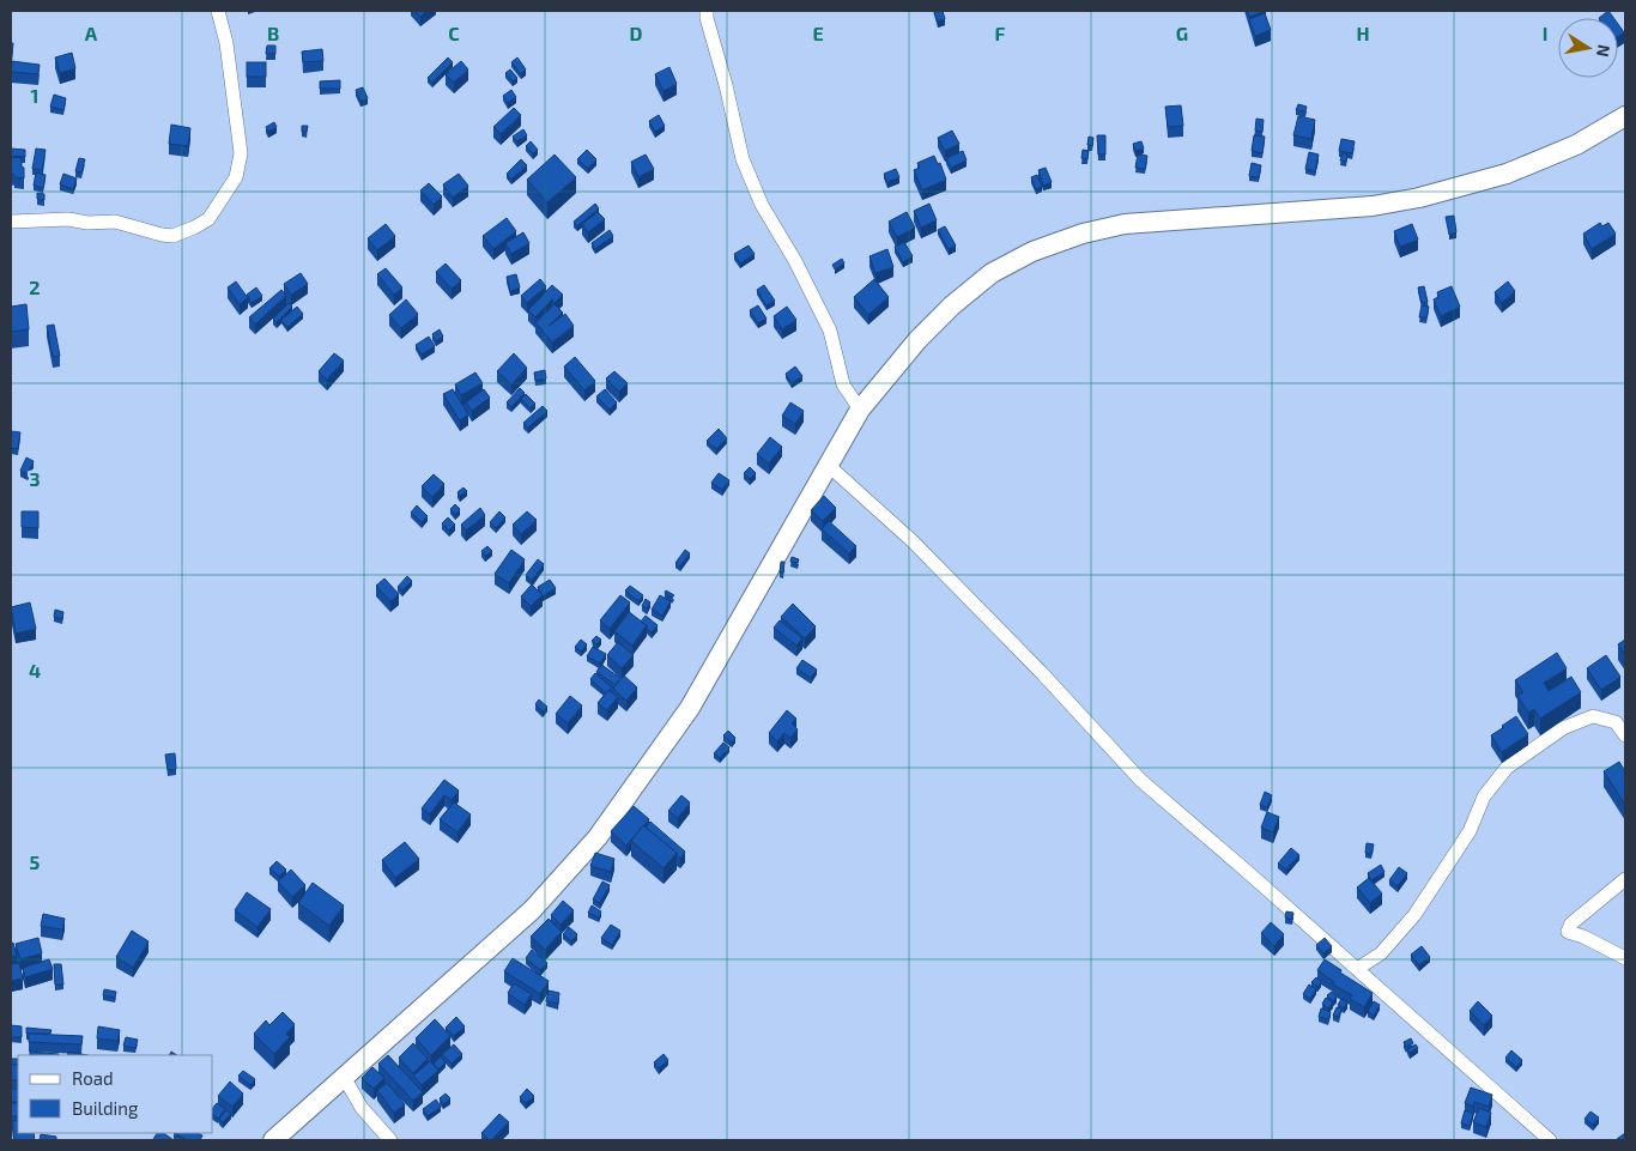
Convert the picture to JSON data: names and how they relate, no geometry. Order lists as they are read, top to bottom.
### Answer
{
  "legend": ["Road", "Building"],
  "north": "right",
  "grid": {
    "columns": [
      "A",
      "B",
      "C",
      "D",
      "E",
      "F",
      "G",
      "H",
      "I"
    ],
    "rows": [
      "1",
      "2",
      "3",
      "4",
      "5"
    ]
  }
}
